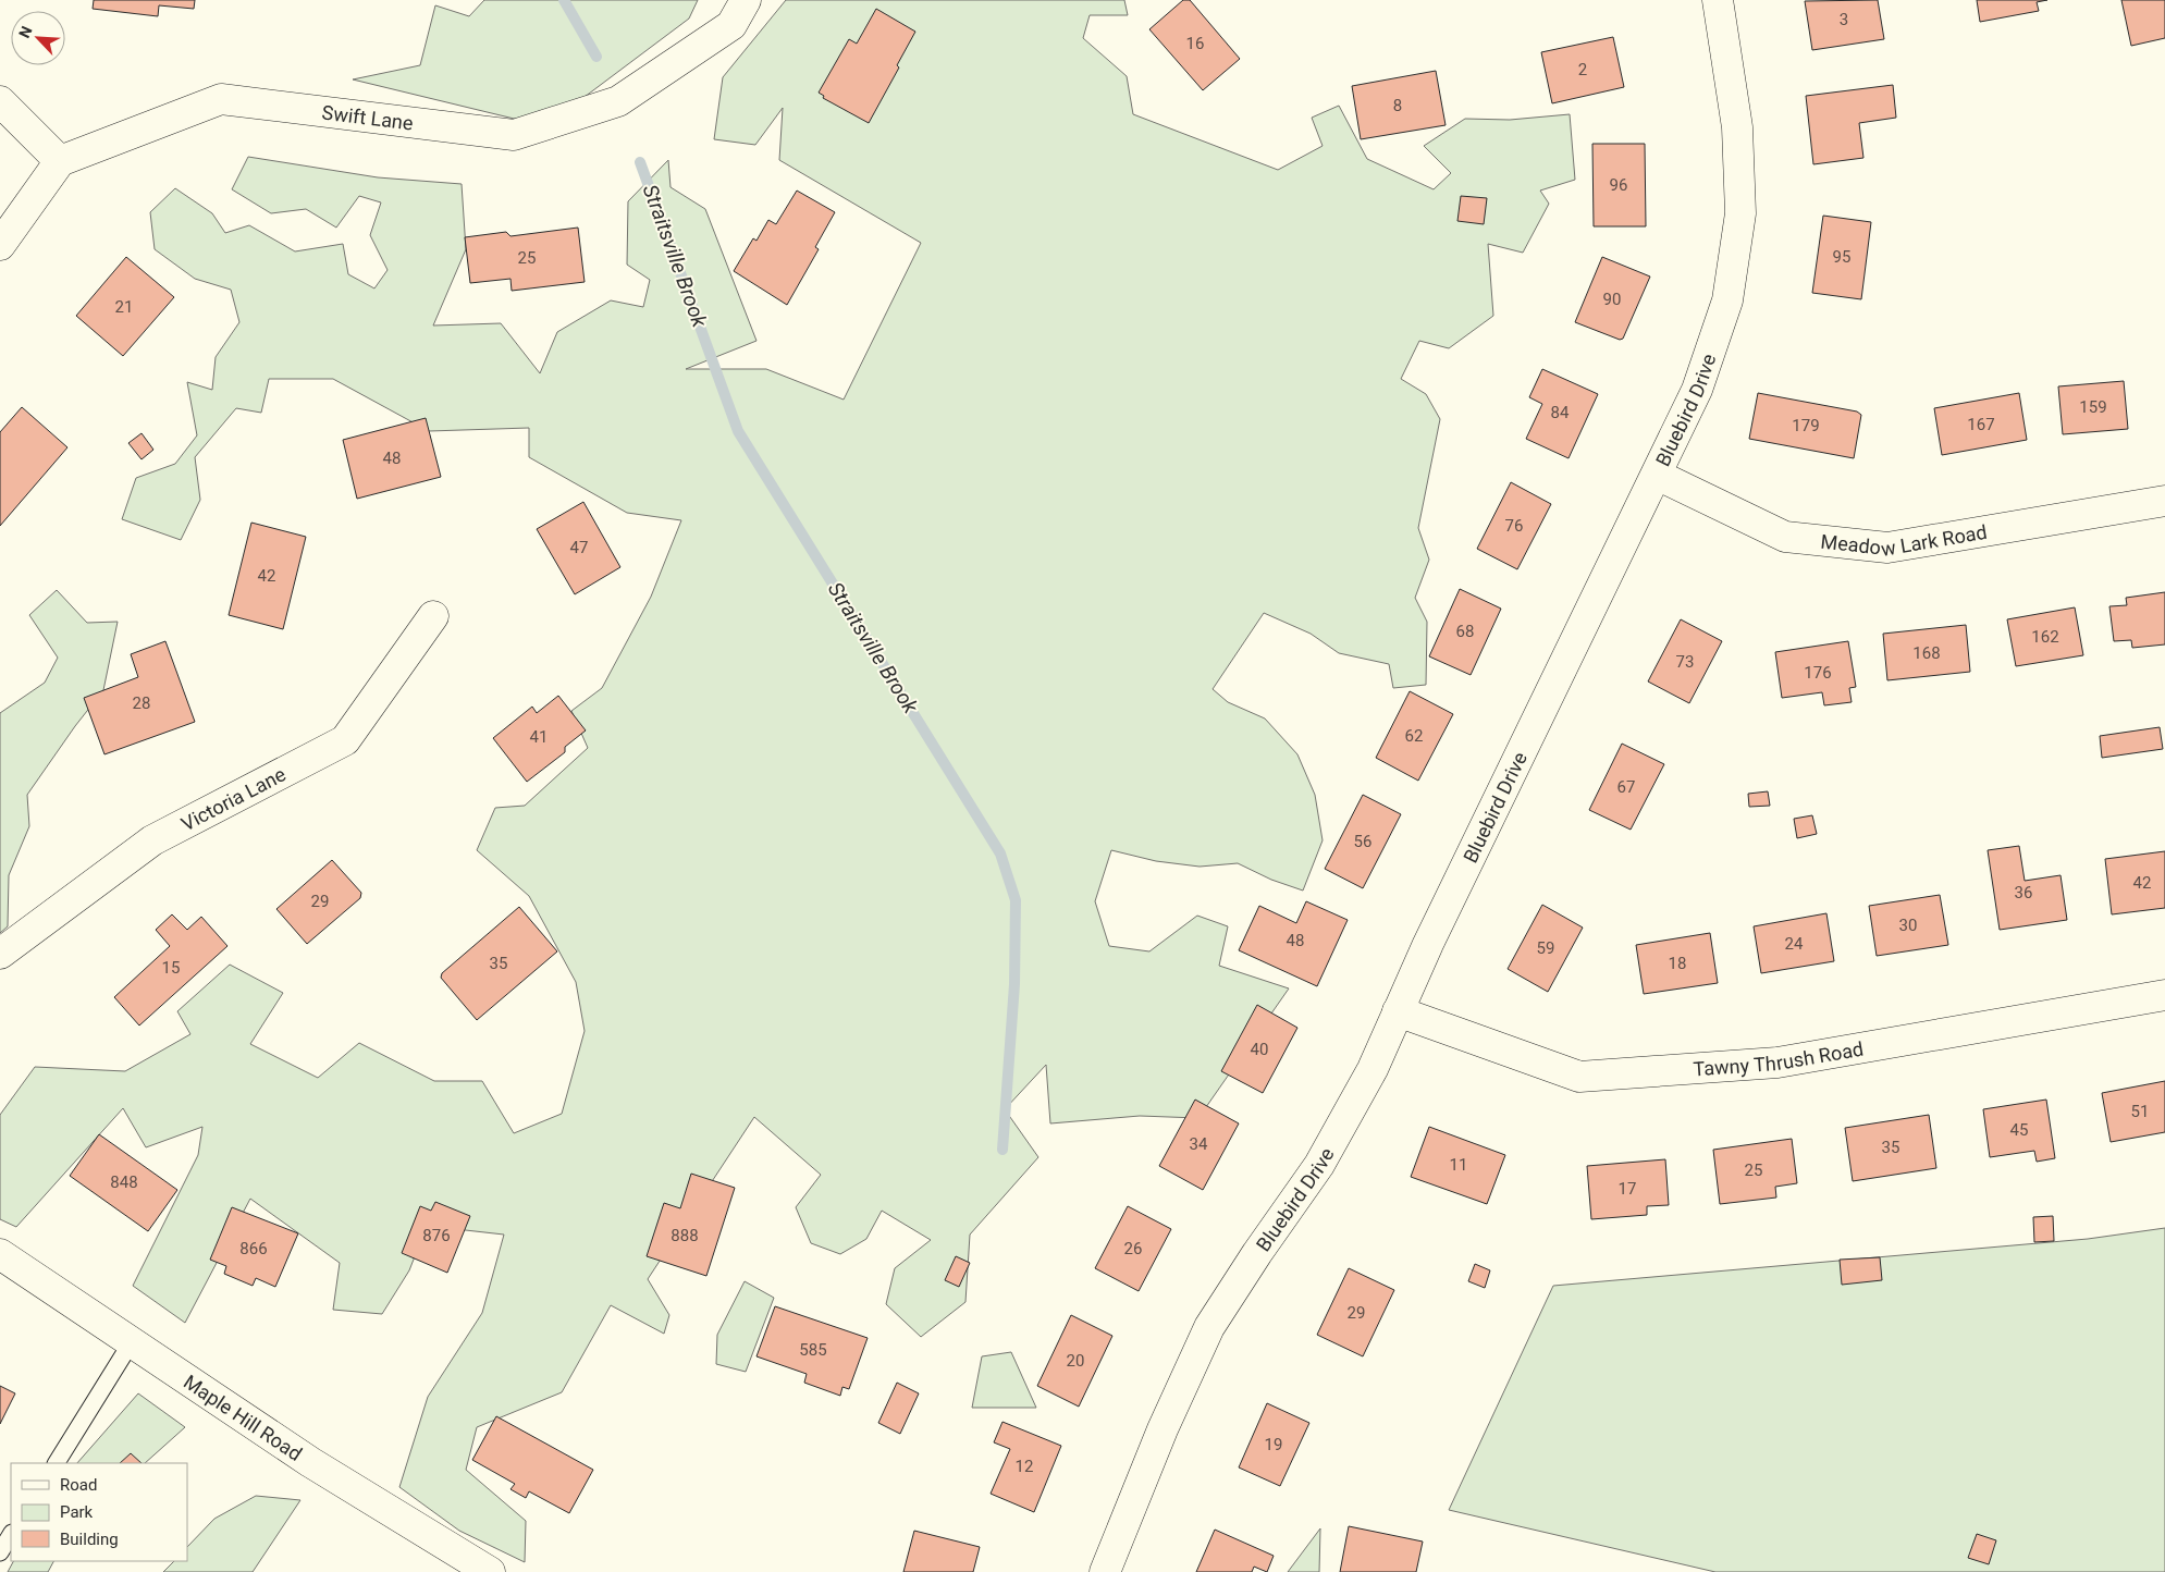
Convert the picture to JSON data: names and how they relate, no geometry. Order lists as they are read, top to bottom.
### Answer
{
  "streets": {
    "street": [
      "Swift Lane",
      "Bluebird Drive",
      "Meadow Lark Road",
      "Victoria Lane",
      "Tawny Thrush Road",
      "Maple Hill Road"
    ]
  },
  "crossings": [
    ["Bluebird Drive", "Meadow Lark Road"],
    ["Bluebird Drive", "Tawny Thrush Road"]
  ],
  "water": ["Straitsville Brook"],
  "house_numbers": [
    "3",
    "16",
    "2",
    "8",
    "96",
    "95",
    "25",
    "90",
    "21",
    "159",
    "84",
    "167",
    "179",
    "48",
    "76",
    "47",
    "42",
    "68",
    "162",
    "168",
    "73",
    "176",
    "28",
    "62",
    "41",
    "67",
    "56",
    "42",
    "36",
    "29",
    "30",
    "48",
    "24",
    "59",
    "35",
    "18",
    "15",
    "40",
    "51",
    "45",
    "34",
    "35",
    "11",
    "25",
    "848",
    "17",
    "876",
    "888",
    "866",
    "26",
    "29",
    "585",
    "20",
    "19",
    "12"
  ],
  "legend": ["Road", "Park", "Building"],
  "north": "top left"
}
